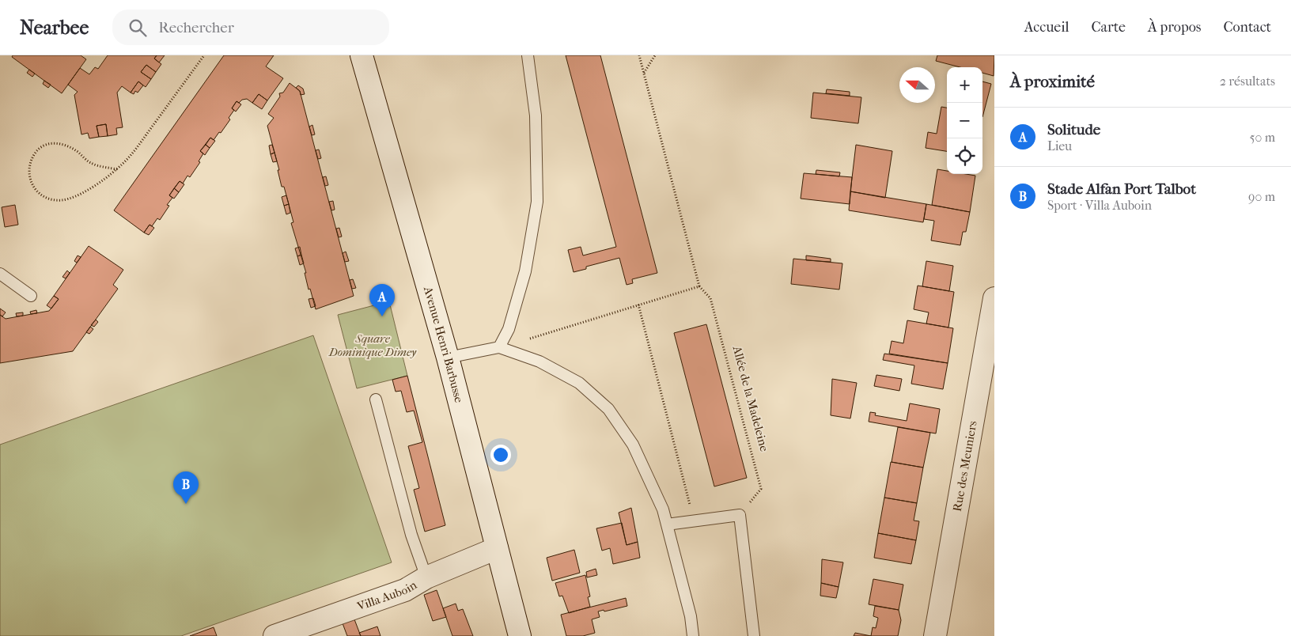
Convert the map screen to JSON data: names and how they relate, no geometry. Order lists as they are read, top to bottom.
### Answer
{
  "streets": {
    "main road": ["Avenue Henri Barbusse", "Rue des Meuniers", "Villa Auboin"],
    "path": ["Allée de la Madeleine"]
  },
  "crossings": [
    ["Avenue Henri Barbusse", "Villa Auboin"]
  ],
  "parks": ["Square Dominique Dimey"],
  "north": "left",
  "page": {
    "header": "Nearbee",
    "search": "Rechercher",
    "nav": [
      "Accueil",
      "Carte",
      "À propos",
      "Contact"
    ],
    "heading": ["À proximité", "2 résultats"],
    "map_buttons": ["+", "−"],
    "list": [
      {
        "mark": "A",
        "name": "Solitude",
        "note": "Lieu",
        "value": "50 m"
      },
      {
        "mark": "B",
        "name": "Stade Alfan Port Talbot",
        "note": "Sport · Villa Auboin",
        "value": "90 m"
      }
    ],
    "pins": ["A", "B"]
  }
}
